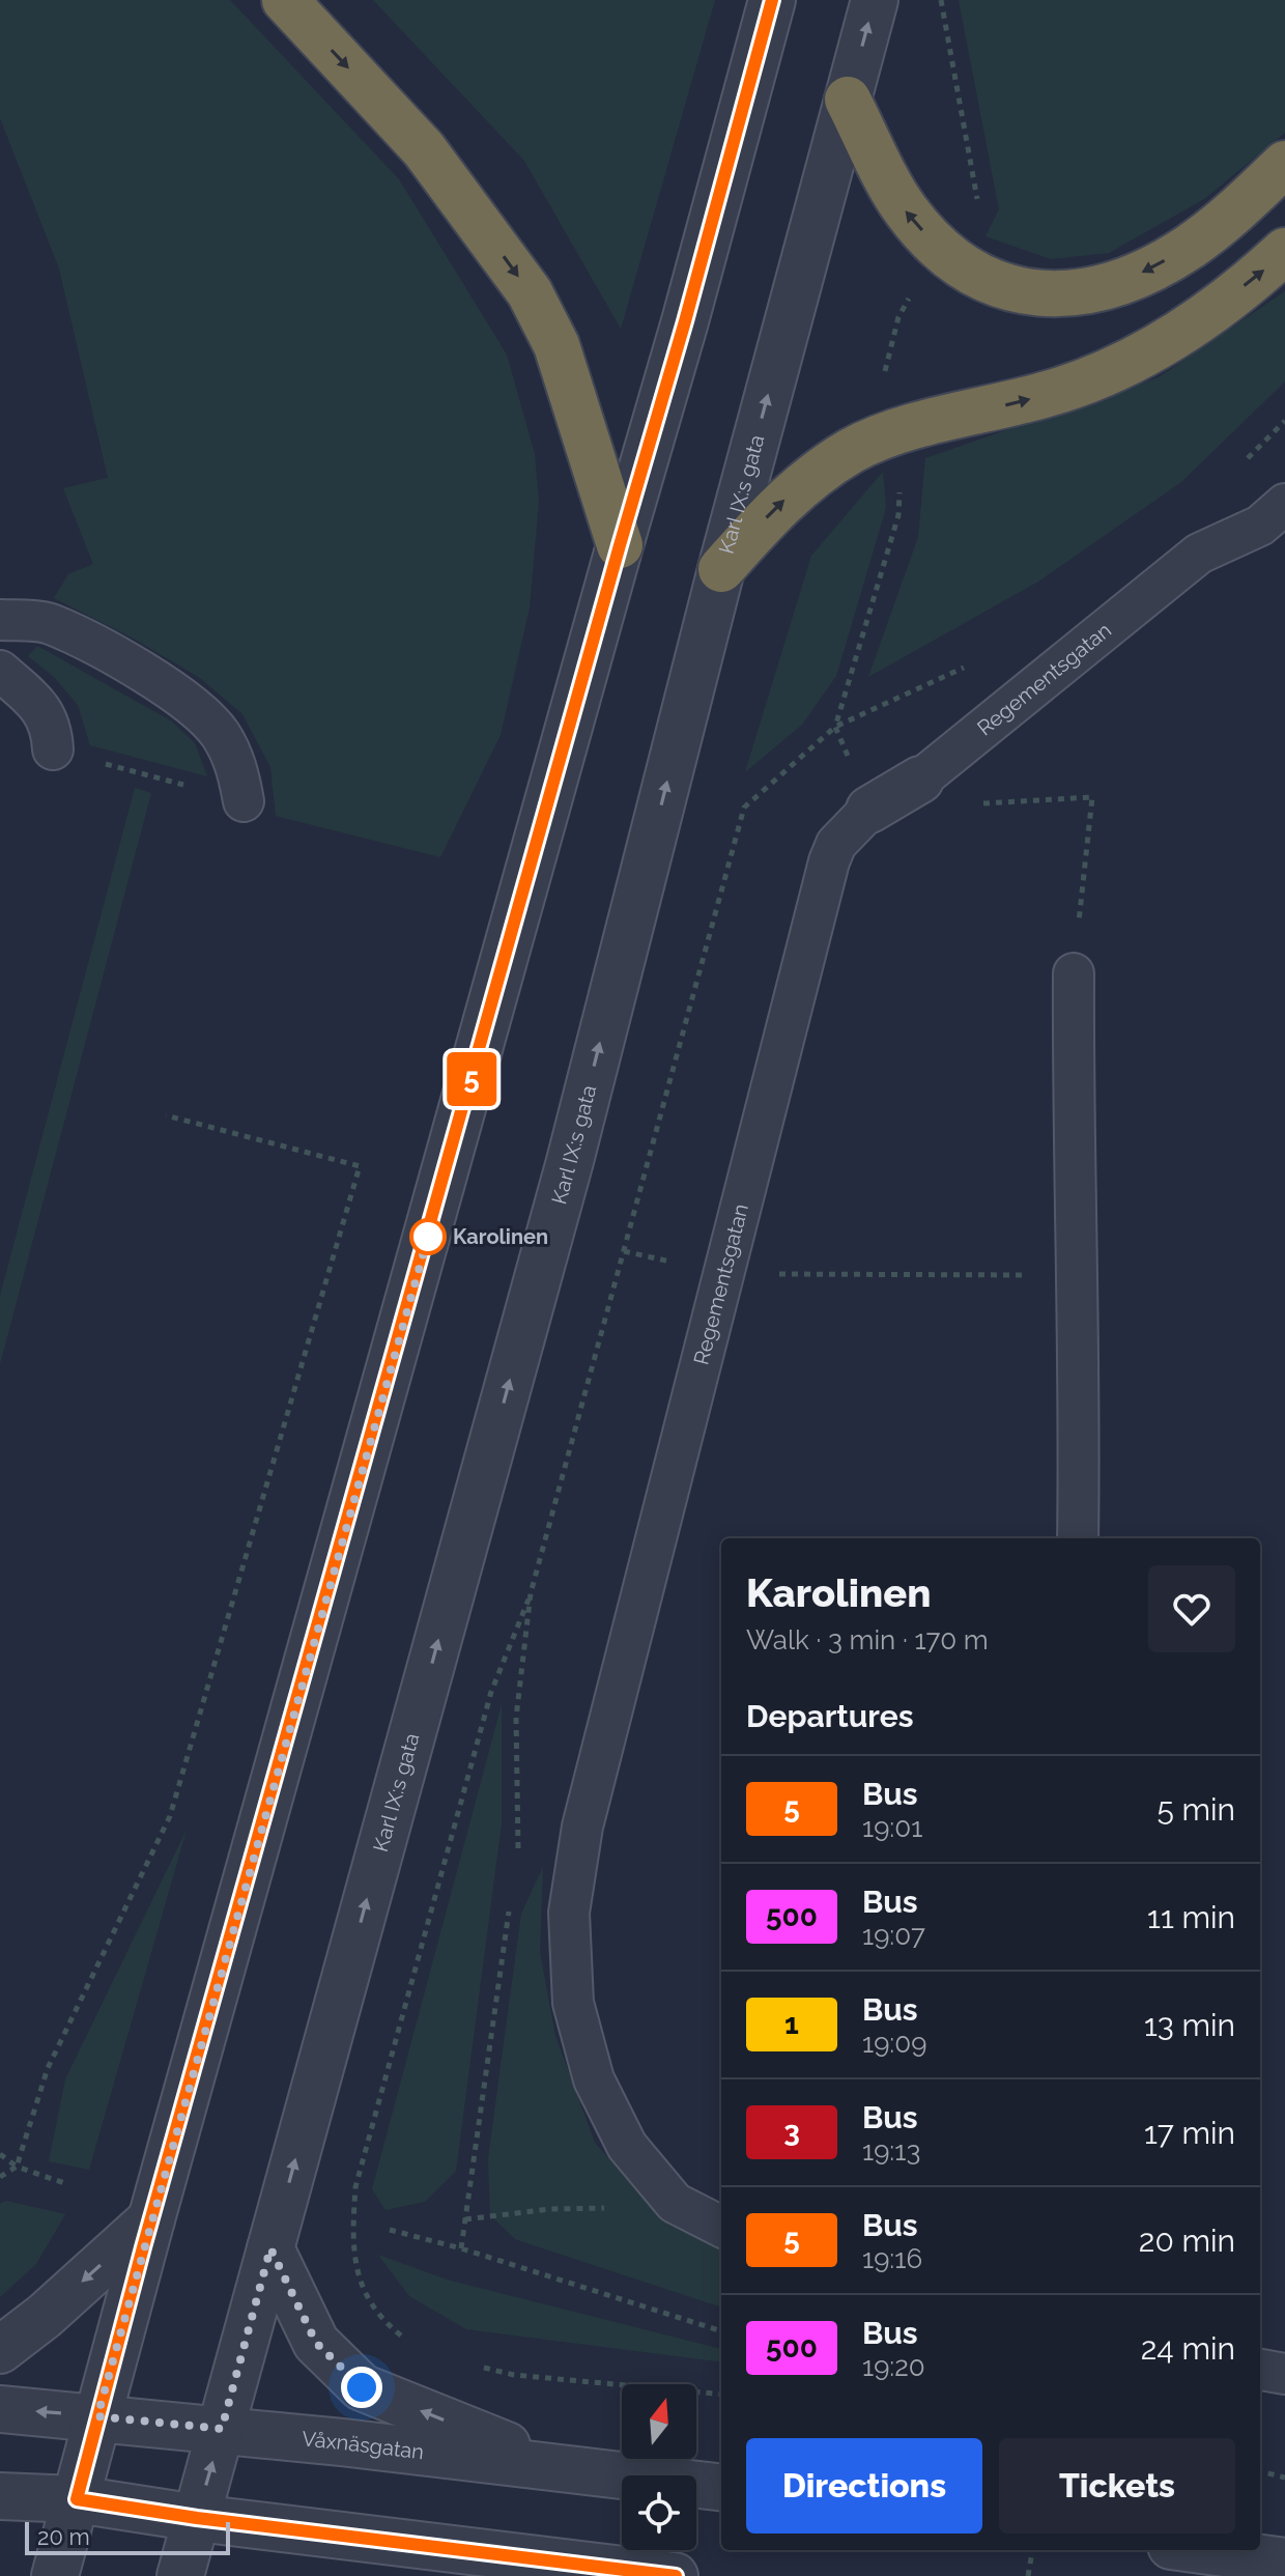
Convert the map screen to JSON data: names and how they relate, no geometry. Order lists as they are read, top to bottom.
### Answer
{
  "streets": {
    "street": ["Karl IX:s gata", "Regementsgatan", "Våxnäsgatan"]
  },
  "crossings": [
    ["Karl IX:s gata", "Våxnäsgatan"]
  ],
  "places": ["Karolinen"],
  "lines": ["bus line 5"],
  "scale_bar": "20 m",
  "north": "top",
  "page": {
    "on_map": "5",
    "heading": [
      ["Karolinen", "Walk · 3 min · 170 m"],
      "Departures"
    ],
    "list": [
      {
        "mark": "5",
        "name": "Bus",
        "note": "19:01",
        "value": "5 min"
      },
      {
        "mark": "500",
        "name": "Bus",
        "note": "19:07",
        "value": "11 min"
      },
      {
        "mark": "1",
        "name": "Bus",
        "note": "19:09",
        "value": "13 min"
      },
      {
        "mark": "3",
        "name": "Bus",
        "note": "19:13",
        "value": "17 min"
      },
      {
        "mark": "5",
        "name": "Bus",
        "note": "19:16",
        "value": "20 min"
      },
      {
        "mark": "500",
        "name": "Bus",
        "note": "19:20",
        "value": "24 min"
      }
    ],
    "buttons": ["Directions", "Tickets"],
    "scale": "20 m"
  }
}
